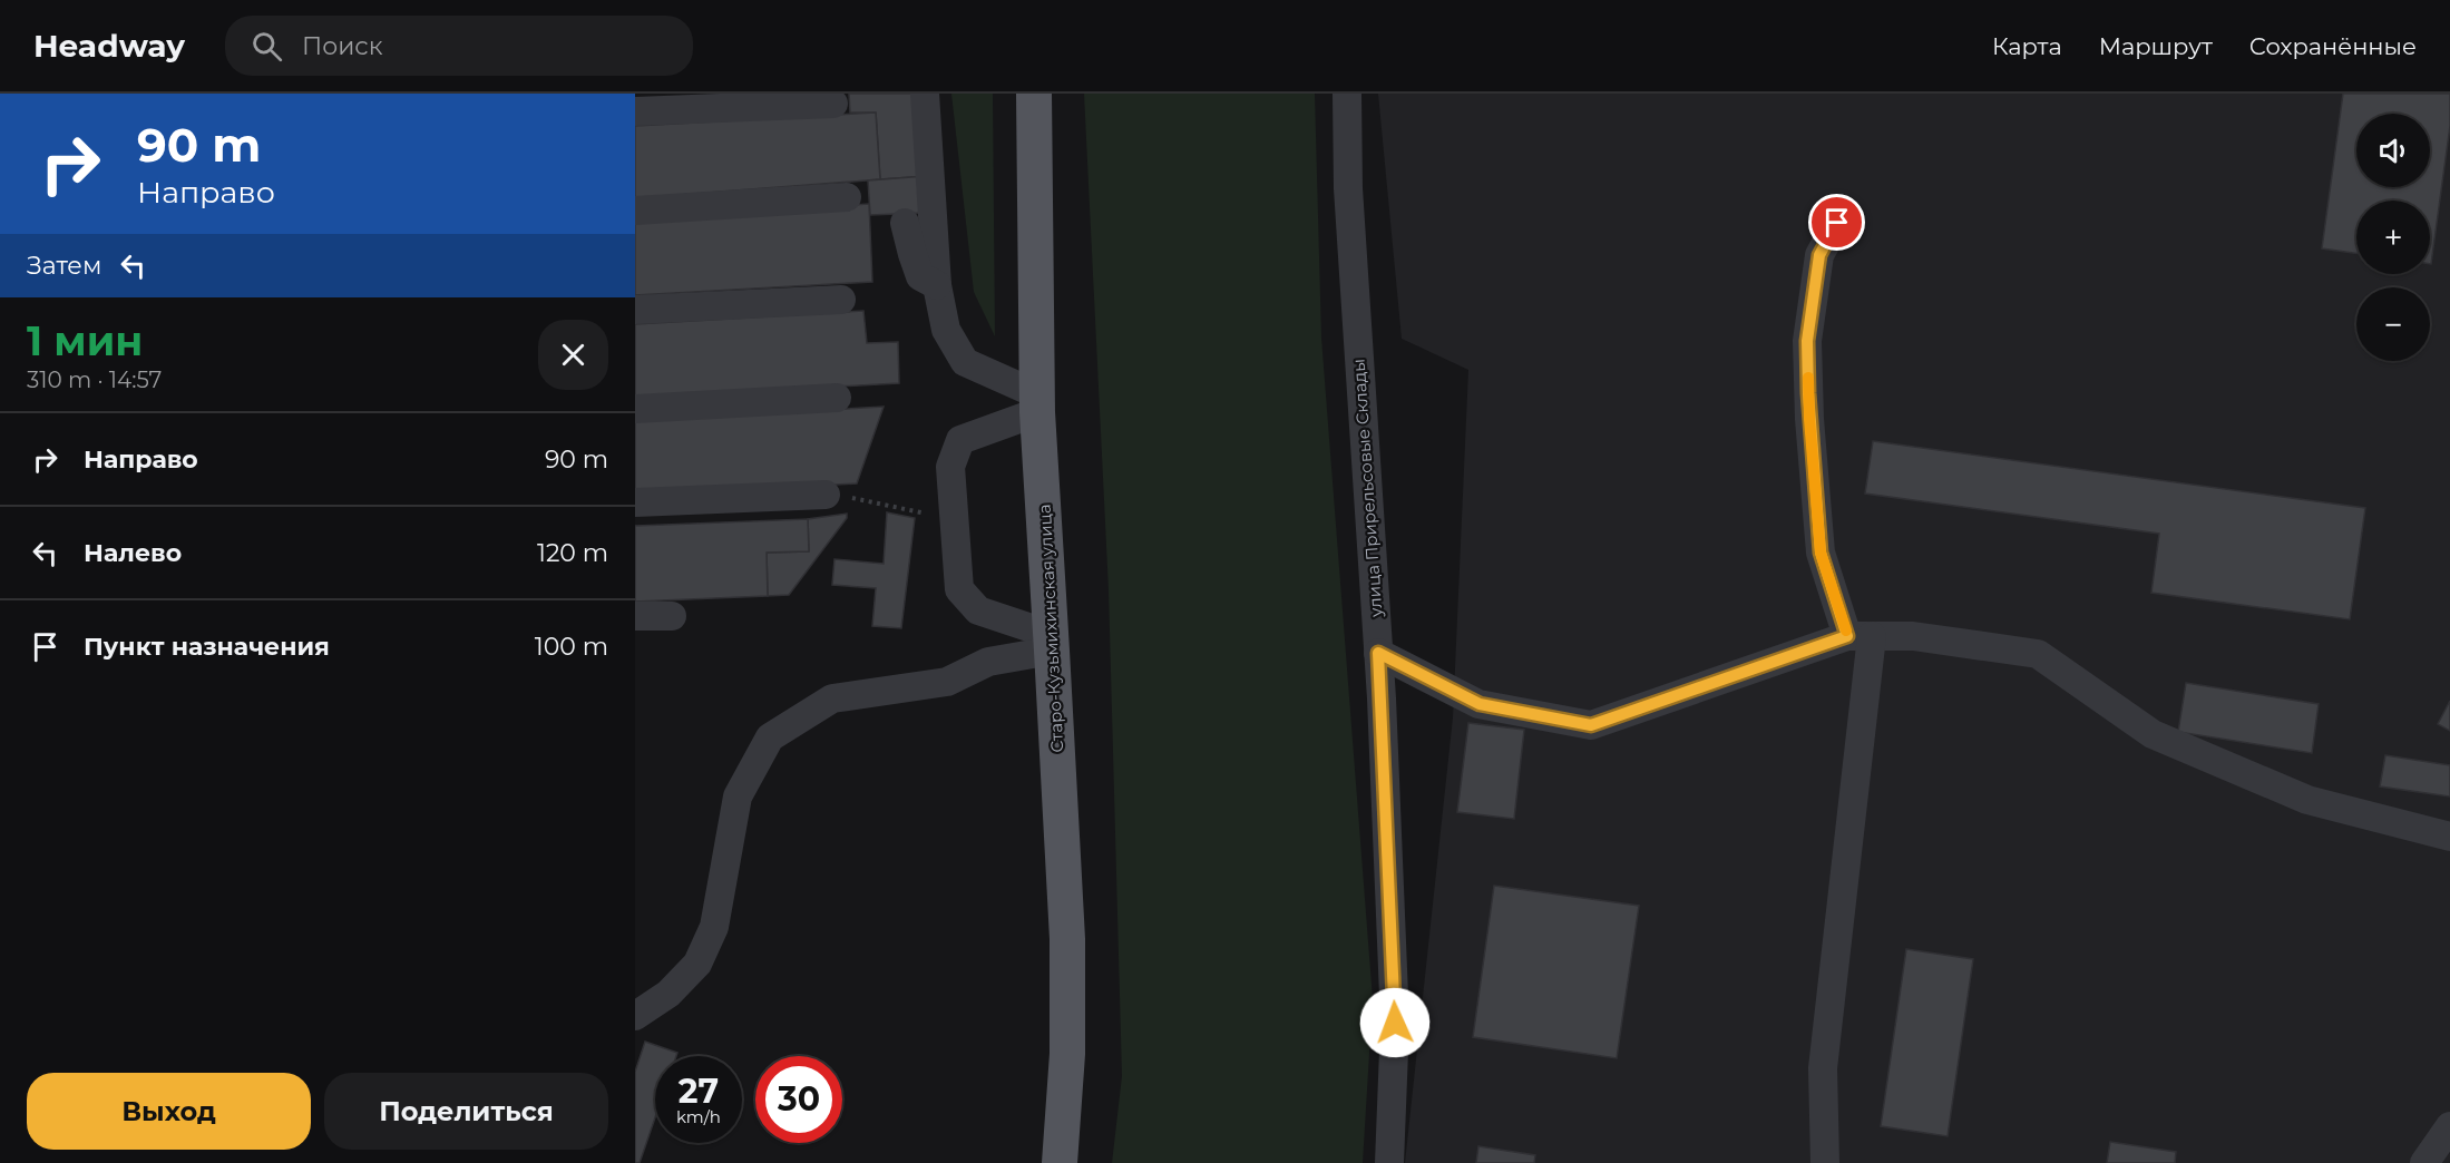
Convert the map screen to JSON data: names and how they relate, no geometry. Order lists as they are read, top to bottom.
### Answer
{
  "streets": {
    "main road": ["Старо-Кузьмихинская улица"],
    "street": ["улица Прирельсовые Склады"]
  },
  "page": {
    "header": "Headway",
    "search": "Поиск",
    "nav": ["Карта", "Маршрут", "Сохранённые"],
    "turn": ["90 m", "Направо"],
    "map_buttons": ["+", "−"],
    "then": "Затем",
    "heading": ["1 мин", "310 m · 14:57"],
    "list": [
      {
        "name": "Направо",
        "value": "90 m"
      },
      {
        "name": "Налево",
        "value": "120 m"
      },
      {
        "name": "Пункт назначения",
        "value": "100 m"
      }
    ],
    "speed": "27 km/h",
    "limit": "30",
    "buttons": ["Выход", "Поделиться"]
  }
}
